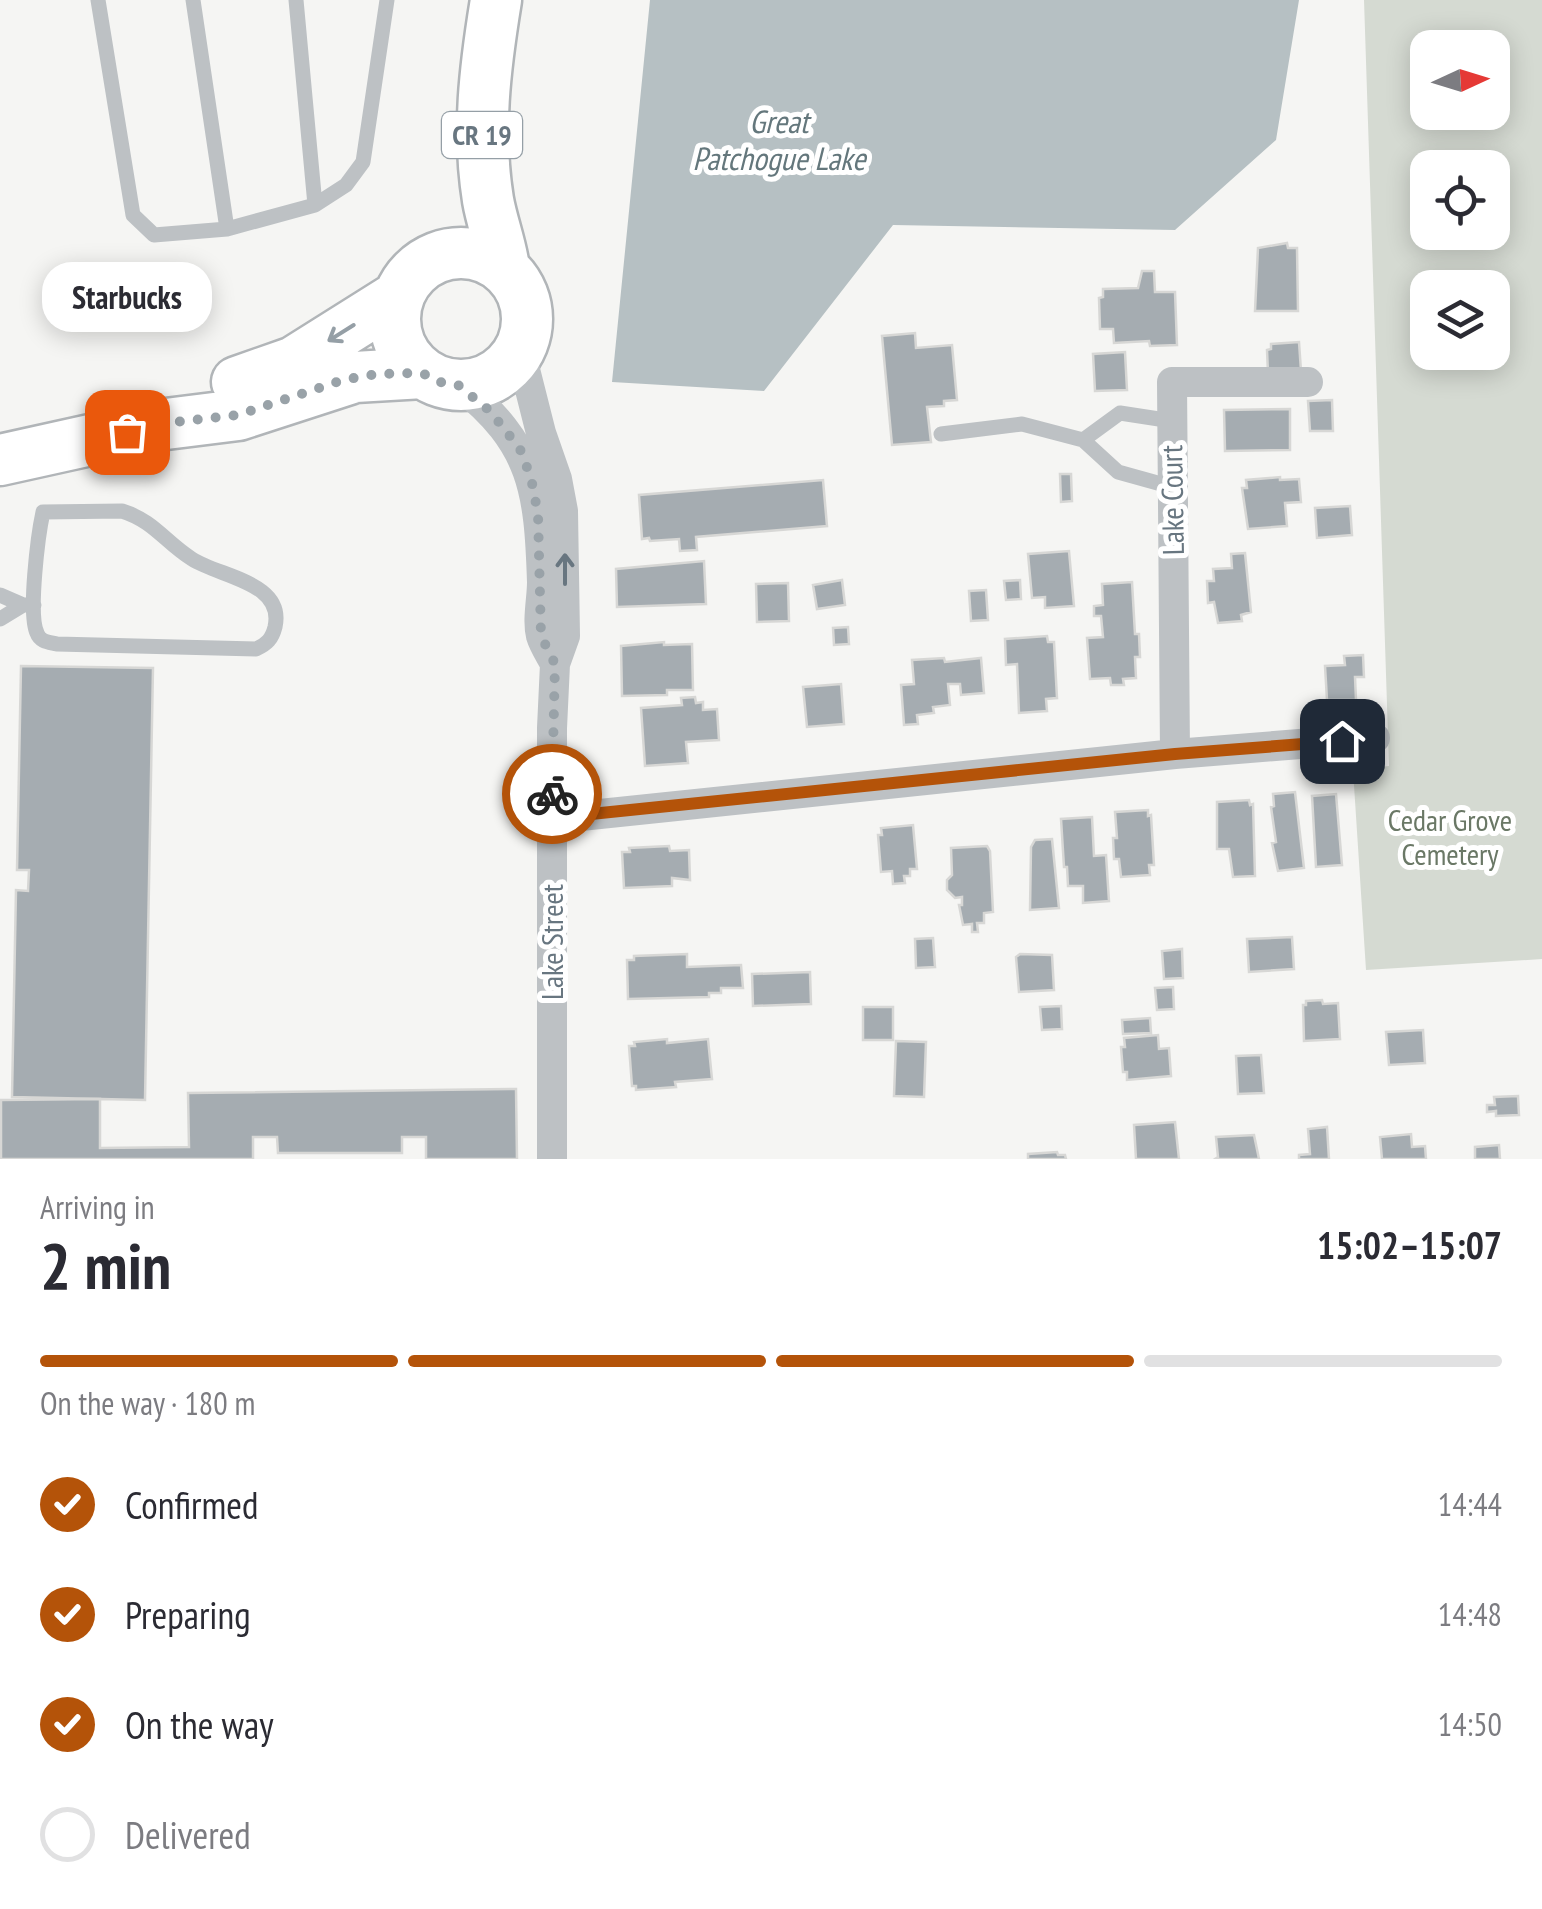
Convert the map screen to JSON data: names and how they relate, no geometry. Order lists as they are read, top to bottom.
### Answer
{
  "streets": {
    "main road": ["CR 19"],
    "street": ["Lake Court", "Lake Street"]
  },
  "water": ["Great Patchogue Lake"],
  "parks": ["Cedar Grove Cemetery"],
  "places": ["Starbucks"],
  "north": "right",
  "page": {
    "bubble": "Starbucks",
    "heading": ["2 min", "Arriving in", "15:02–15:07"],
    "bar": "On the way · 180 m",
    "list": [
      ["Confirmed", "14:44"],
      ["Preparing", "14:48"],
      ["On the way", "14:50"],
      "Delivered"
    ]
  }
}
